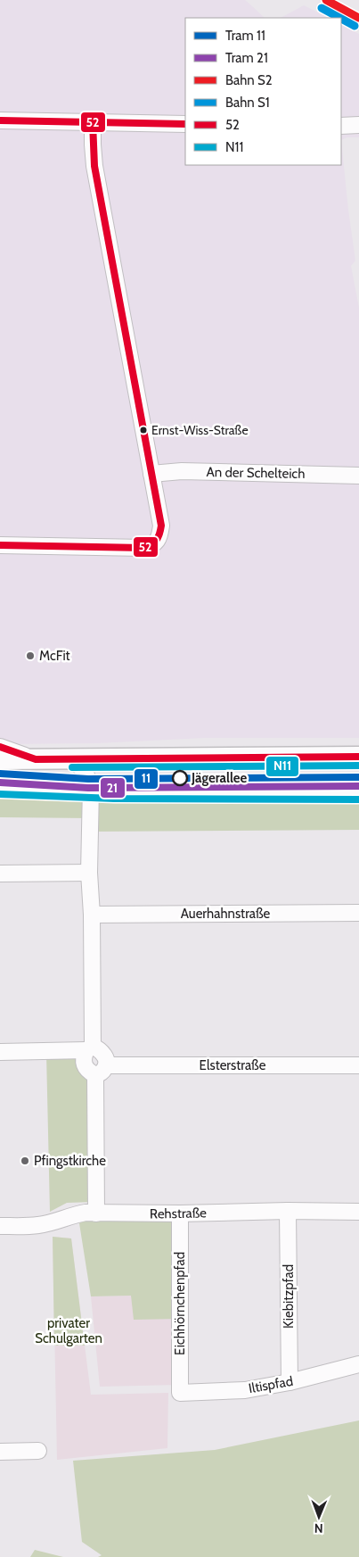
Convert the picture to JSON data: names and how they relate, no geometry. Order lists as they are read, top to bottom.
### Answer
{
  "streets": {
    "street": [
      "An der Schelteich",
      "Auerhahnstraße",
      "Elsterstraße",
      "Rehstraße",
      "Kiebitzpfad",
      "Eichhörnchenpfad",
      "Iltispfad"
    ]
  },
  "crossings": [
    ["Rehstraße", "Kiebitzpfad"],
    ["Rehstraße", "Eichhörnchenpfad"],
    ["Kiebitzpfad", "Iltispfad"],
    ["Eichhörnchenpfad", "Iltispfad"]
  ],
  "parks": ["privater Schulgarten"],
  "places": [
    "Ernst-Wiss-Straße",
    "McFit",
    "Jägerallee",
    "Pfingstkirche"
  ],
  "lines": [
    "rail line S2",
    "rail line S1",
    "transit line 52",
    "transit line N11",
    "tram line 11",
    "tram line 21"
  ],
  "legend": [
    "Tram 11",
    "Tram 21",
    "Bahn S2",
    "Bahn S1",
    "52",
    "N11"
  ],
  "north": "bottom"
}
